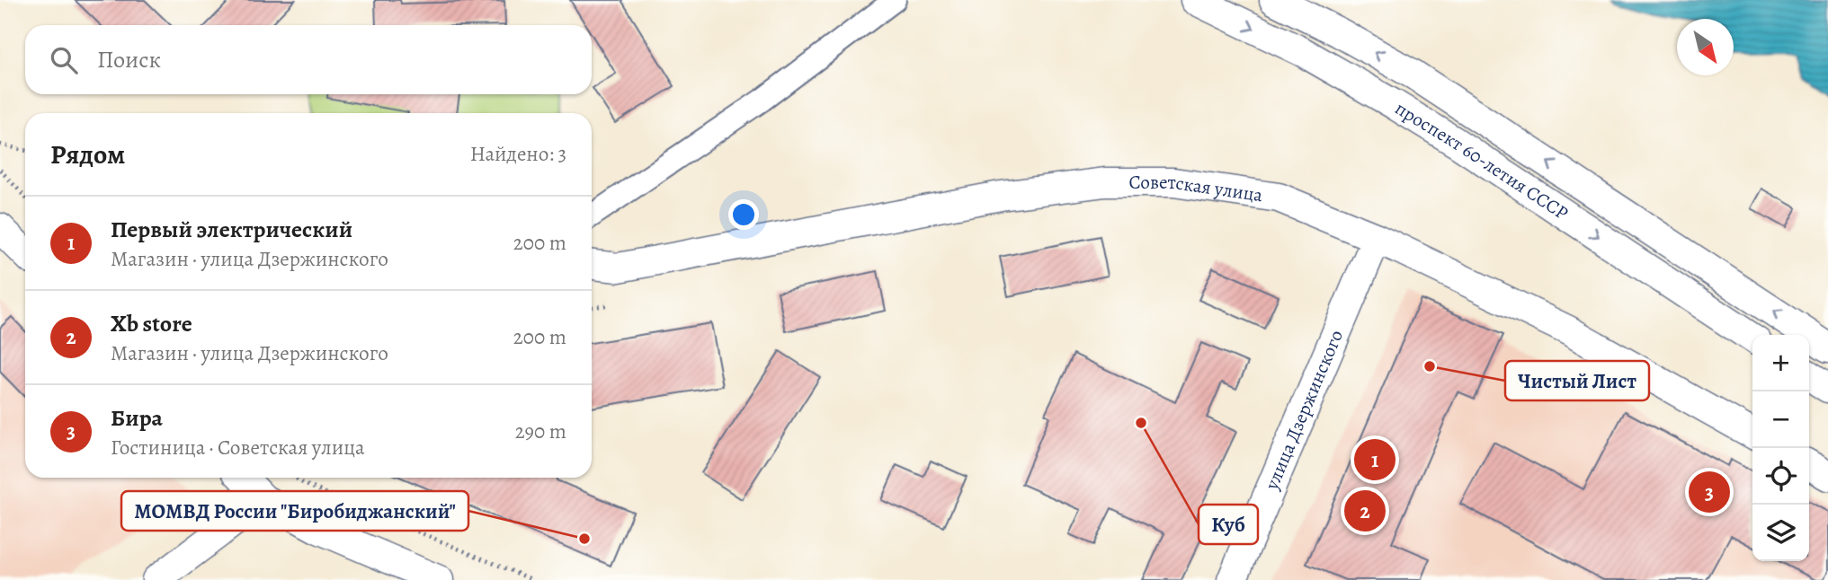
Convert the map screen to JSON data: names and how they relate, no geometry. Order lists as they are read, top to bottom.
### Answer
{
  "streets": {
    "main road": ["проспект 60-летия СССР", "Советская улица", "улица Дзержинского"]
  },
  "crossings": [
    ["Советская улица", "улица Дзержинского"]
  ],
  "places": ["Чистый Лист", "Куб", "МОМВД России \"Биробиджанский\""],
  "north": "bottom right",
  "page": {
    "search": "Поиск",
    "heading": ["Рядом", "Найдено: 3"],
    "list": [
      {
        "mark": "1",
        "name": "Первый электрический",
        "note": "Магазин · улица Дзержинского",
        "value": "200 m"
      },
      {
        "mark": "2",
        "name": "Xb store",
        "note": "Магазин · улица Дзержинского",
        "value": "200 m"
      },
      {
        "mark": "3",
        "name": "Бира",
        "note": "Гостиница · Советская улица",
        "value": "290 m"
      }
    ],
    "map_buttons": ["+", "−"],
    "pins": ["1", "3", "2"]
  }
}
